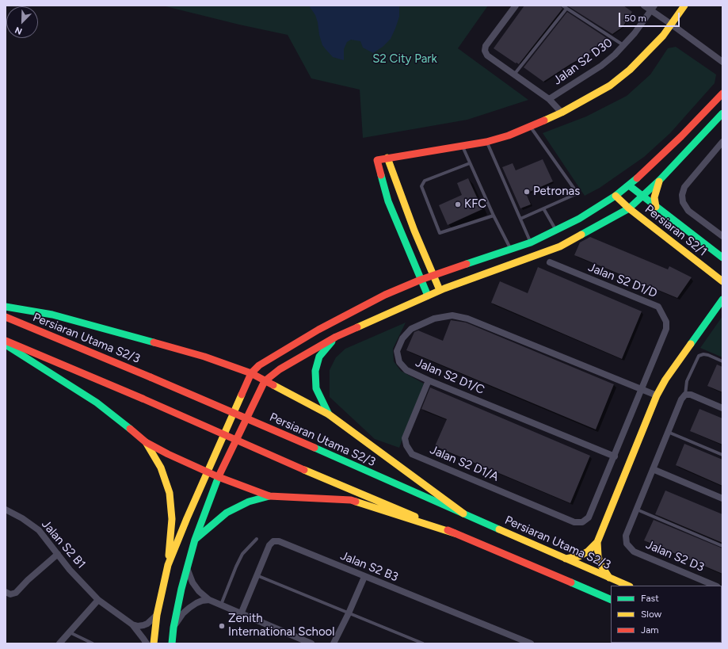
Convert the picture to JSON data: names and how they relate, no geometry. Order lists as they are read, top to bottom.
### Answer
{
  "streets": {
    "main road": ["Persiaran S2/1", "Persiaran Utama S2/3"],
    "street": [
      "Jalan S2 D30",
      "Jalan S2 D1/D",
      "Jalan S2 D1/C",
      "Jalan S2 D1/A",
      "Jalan S2 B1",
      "Jalan S2 D3",
      "Jalan S2 B3"
    ]
  },
  "crossings": [
    ["Jalan S2 D1/D", "Jalan S2 D1/C"],
    ["Jalan S2 D1/D", "Jalan S2 D1/A"],
    ["Jalan S2 D1/C", "Jalan S2 D1/A"]
  ],
  "parks": ["S2 City Park"],
  "places": ["Petronas", "KFC", "Zenith International School"],
  "legend": ["Fast", "Slow", "Jam"],
  "scale_bar": "50 m",
  "north": "bottom left"
}
